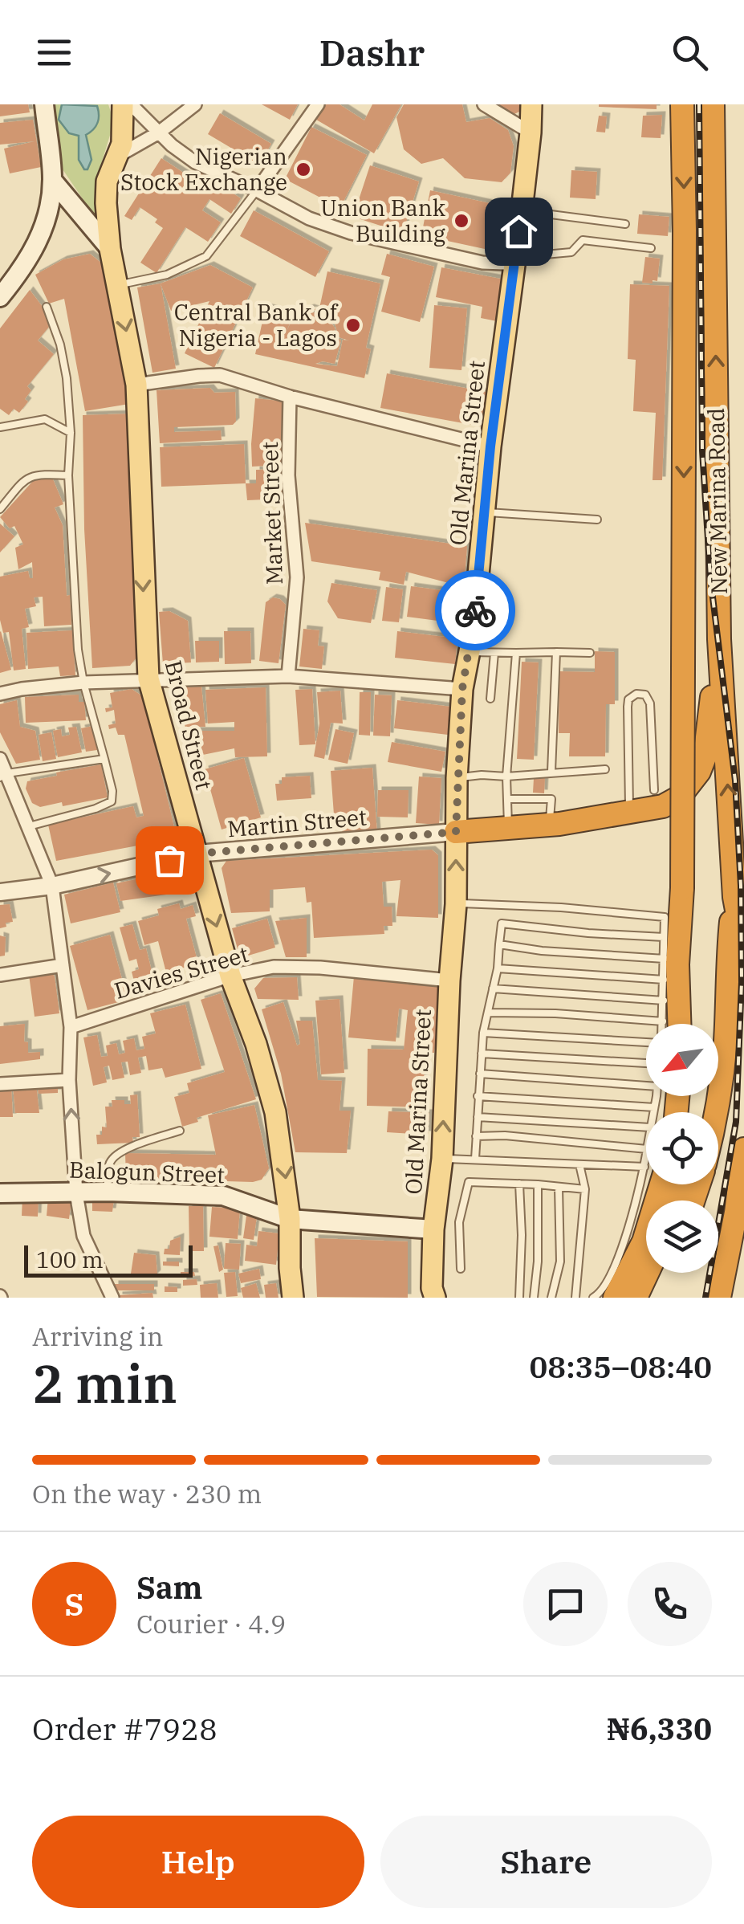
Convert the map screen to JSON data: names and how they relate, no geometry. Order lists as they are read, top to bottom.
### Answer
{
  "streets": {
    "highway": ["New Marina Road"],
    "main road": ["Old Marina Street", "Broad Street", "Balogun Street"],
    "street": ["Market Street", "Martin Street", "Davies Street"]
  },
  "crossings": [
    ["Old Marina Street", "Martin Street"],
    ["Old Marina Street", "Davies Street"],
    ["Old Marina Street", "Balogun Street"],
    ["Broad Street", "Martin Street"],
    ["Broad Street", "Davies Street"],
    ["Broad Street", "Balogun Street"]
  ],
  "one_way": ["Broad Street"],
  "places": ["Nigerian Stock Exchange", "Union Bank Building", "Central Bank of Nigeria - Lagos"],
  "scale_bar": "100 m",
  "north": "bottom left",
  "page": {
    "header": "Dashr",
    "scale": "100 m",
    "heading": ["2 min", "Arriving in", "08:35–08:40"],
    "panel": [
      "Sam",
      "Courier · 4.9",
      "Order #7928",
      "₦6,330"
    ],
    "bar": "On the way · 230 m",
    "round": "S",
    "buttons": ["Help", "Share"]
  }
}
